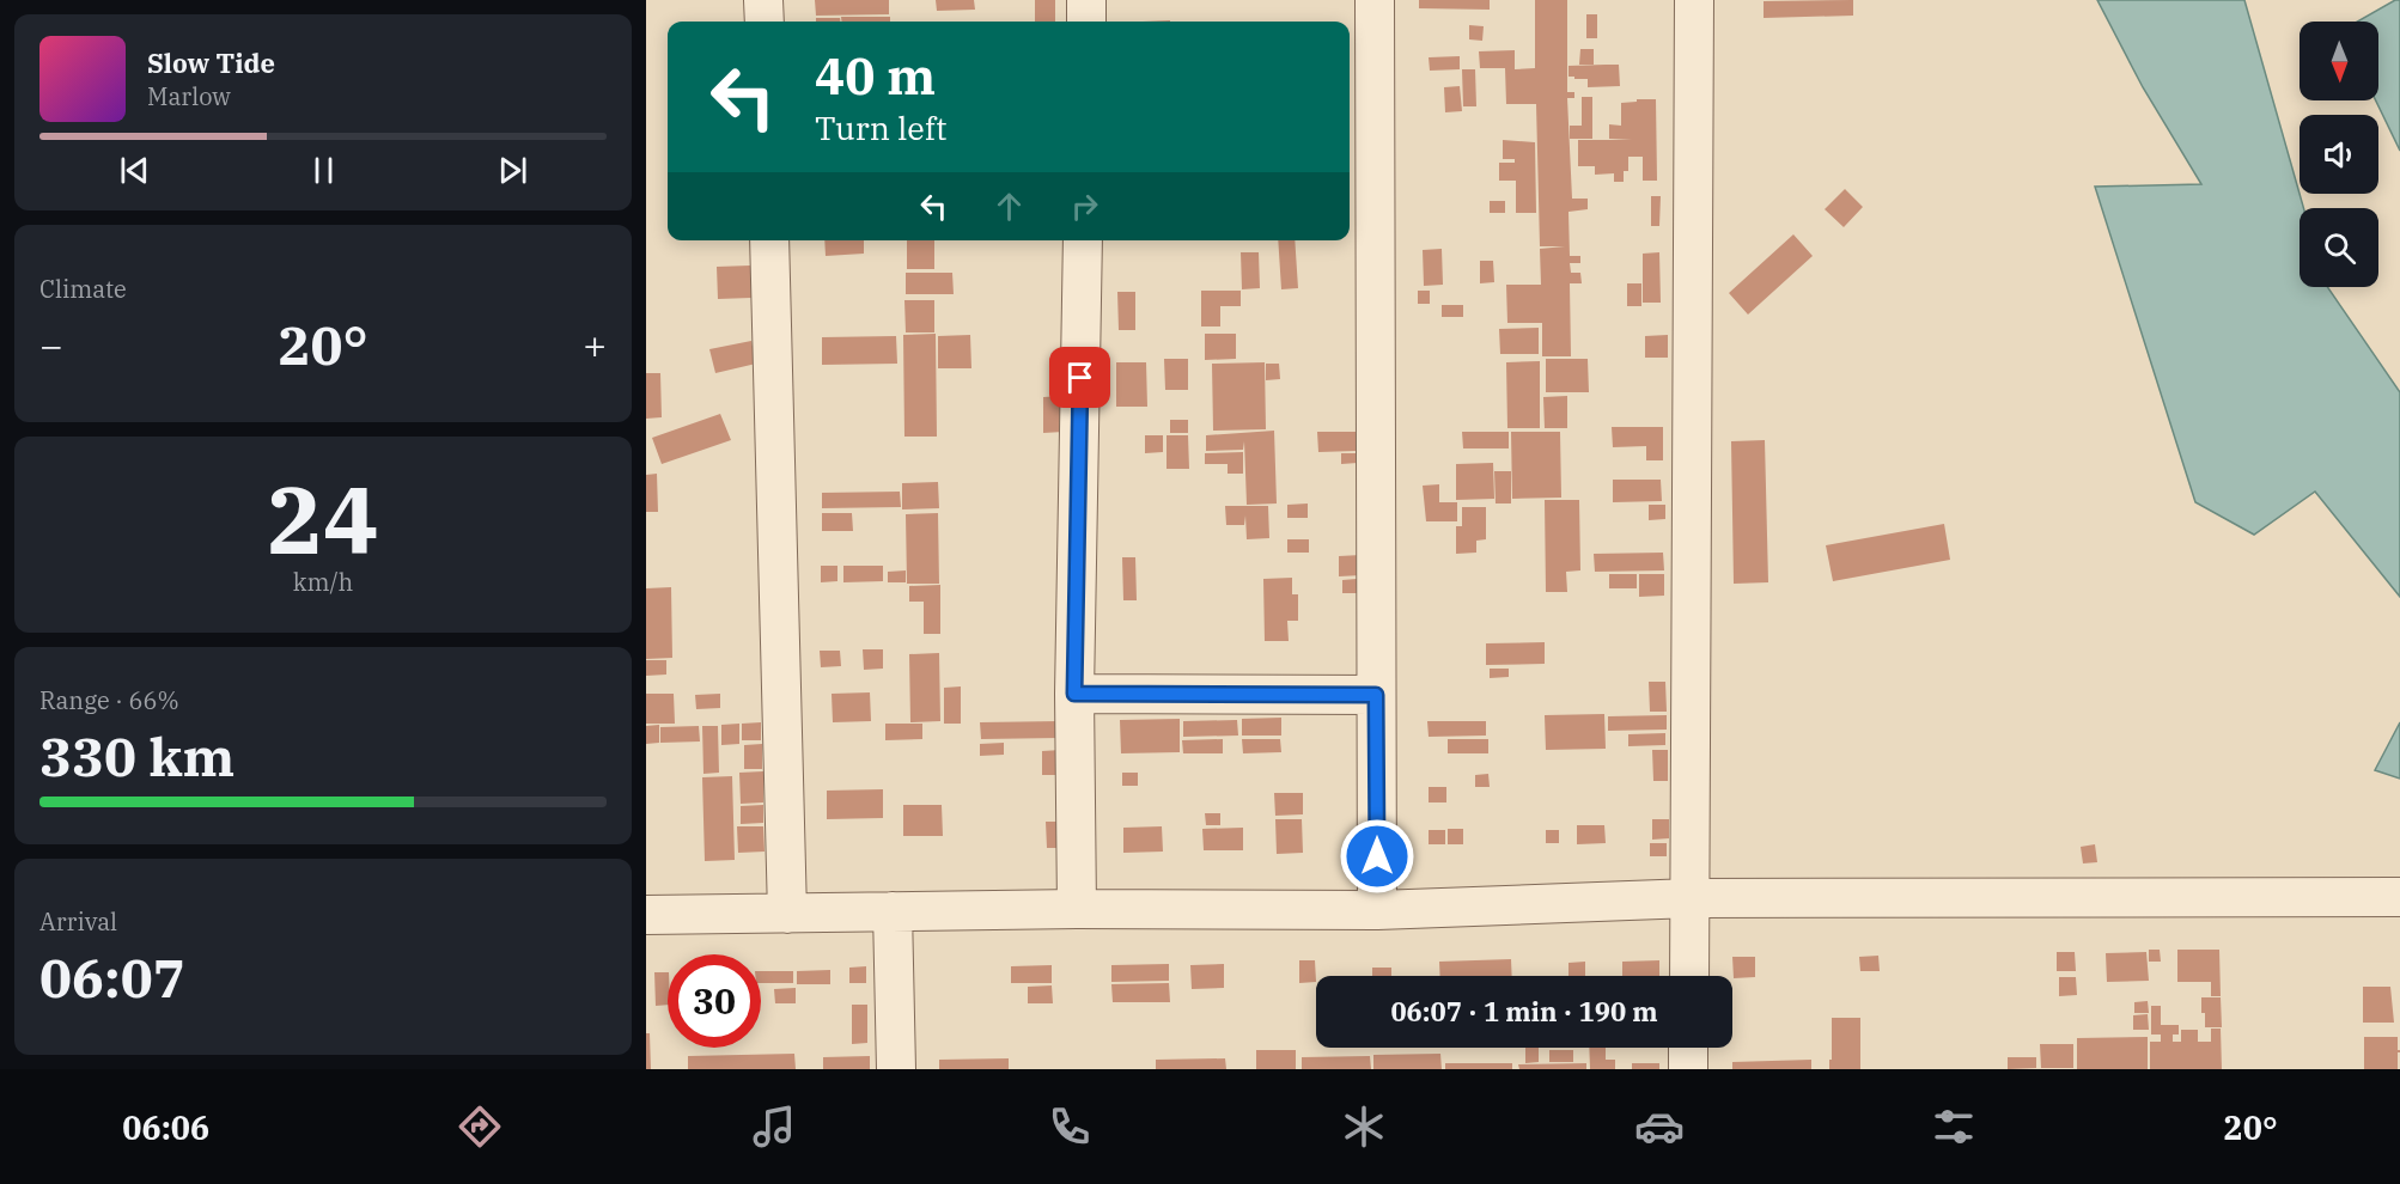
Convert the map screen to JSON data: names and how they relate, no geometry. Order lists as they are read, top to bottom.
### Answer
{
  "north": "bottom",
  "page": {
    "turn": ["40 m", "Turn left"],
    "song": ["Slow Tide", "Marlow"],
    "tile": [
      "Climate",
      ["24", "km/h"],
      ["Range · 66%", "330 km"],
      ["Arrival", "06:07"]
    ],
    "heat": ["−", "20°", "+"],
    "limit": "30",
    "trip": "06:07 · 1 min · 190 m",
    "tabs": ["06:06", "20°"]
  }
}
